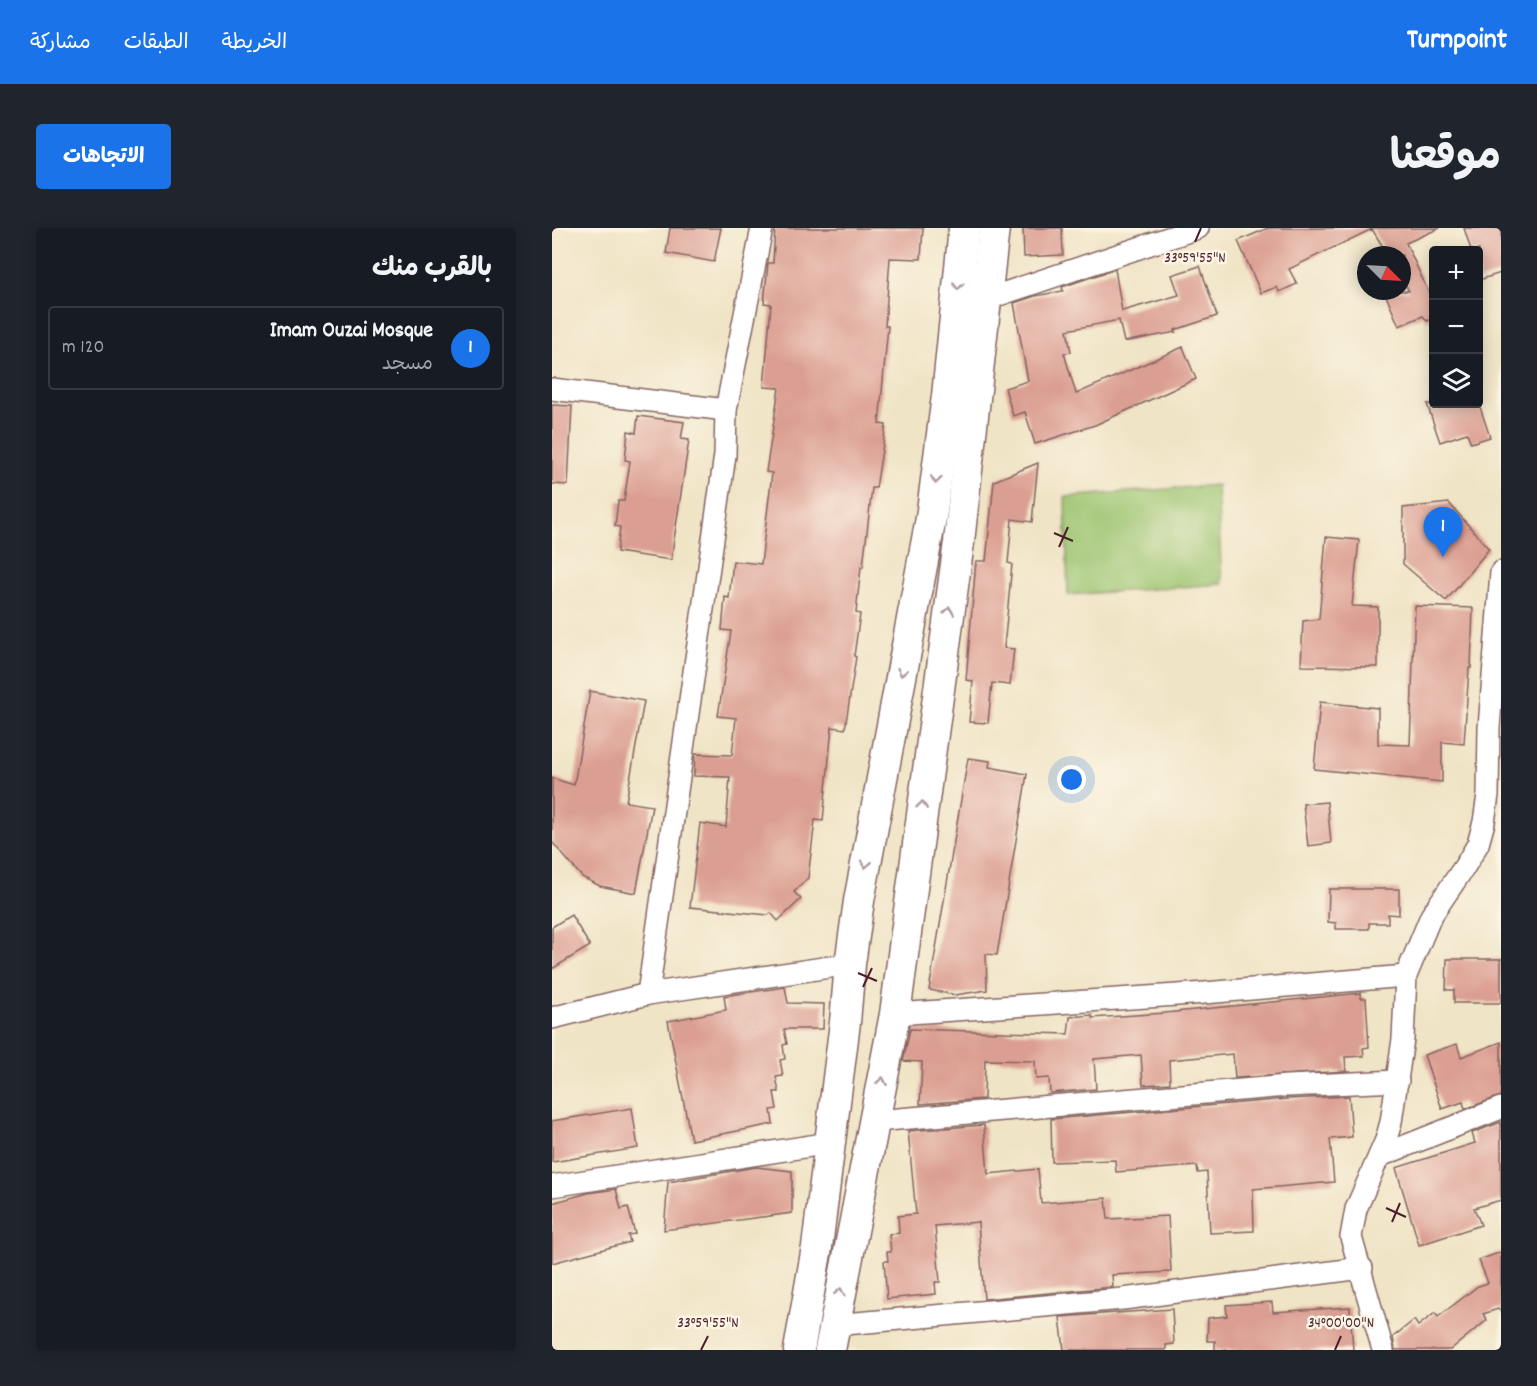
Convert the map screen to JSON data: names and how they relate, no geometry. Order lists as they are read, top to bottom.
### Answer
{
  "north": "bottom right",
  "page": {
    "header": "Turnpoint",
    "nav": ["الخريطة", "الطبقات", "مشاركة"],
    "title": "موقعنا",
    "buttons": "الاتجاهات",
    "heading": "بالقرب منك",
    "map_buttons": ["+", "−"],
    "list": [
      {
        "mark": "1",
        "name": "Imam Ouzai Mosque",
        "note": "مسجد",
        "value": "120 m"
      }
    ],
    "pins": "1"
  },
  "coordinates": ["33°59'55\"N", "34°00'00\"N"]
}
